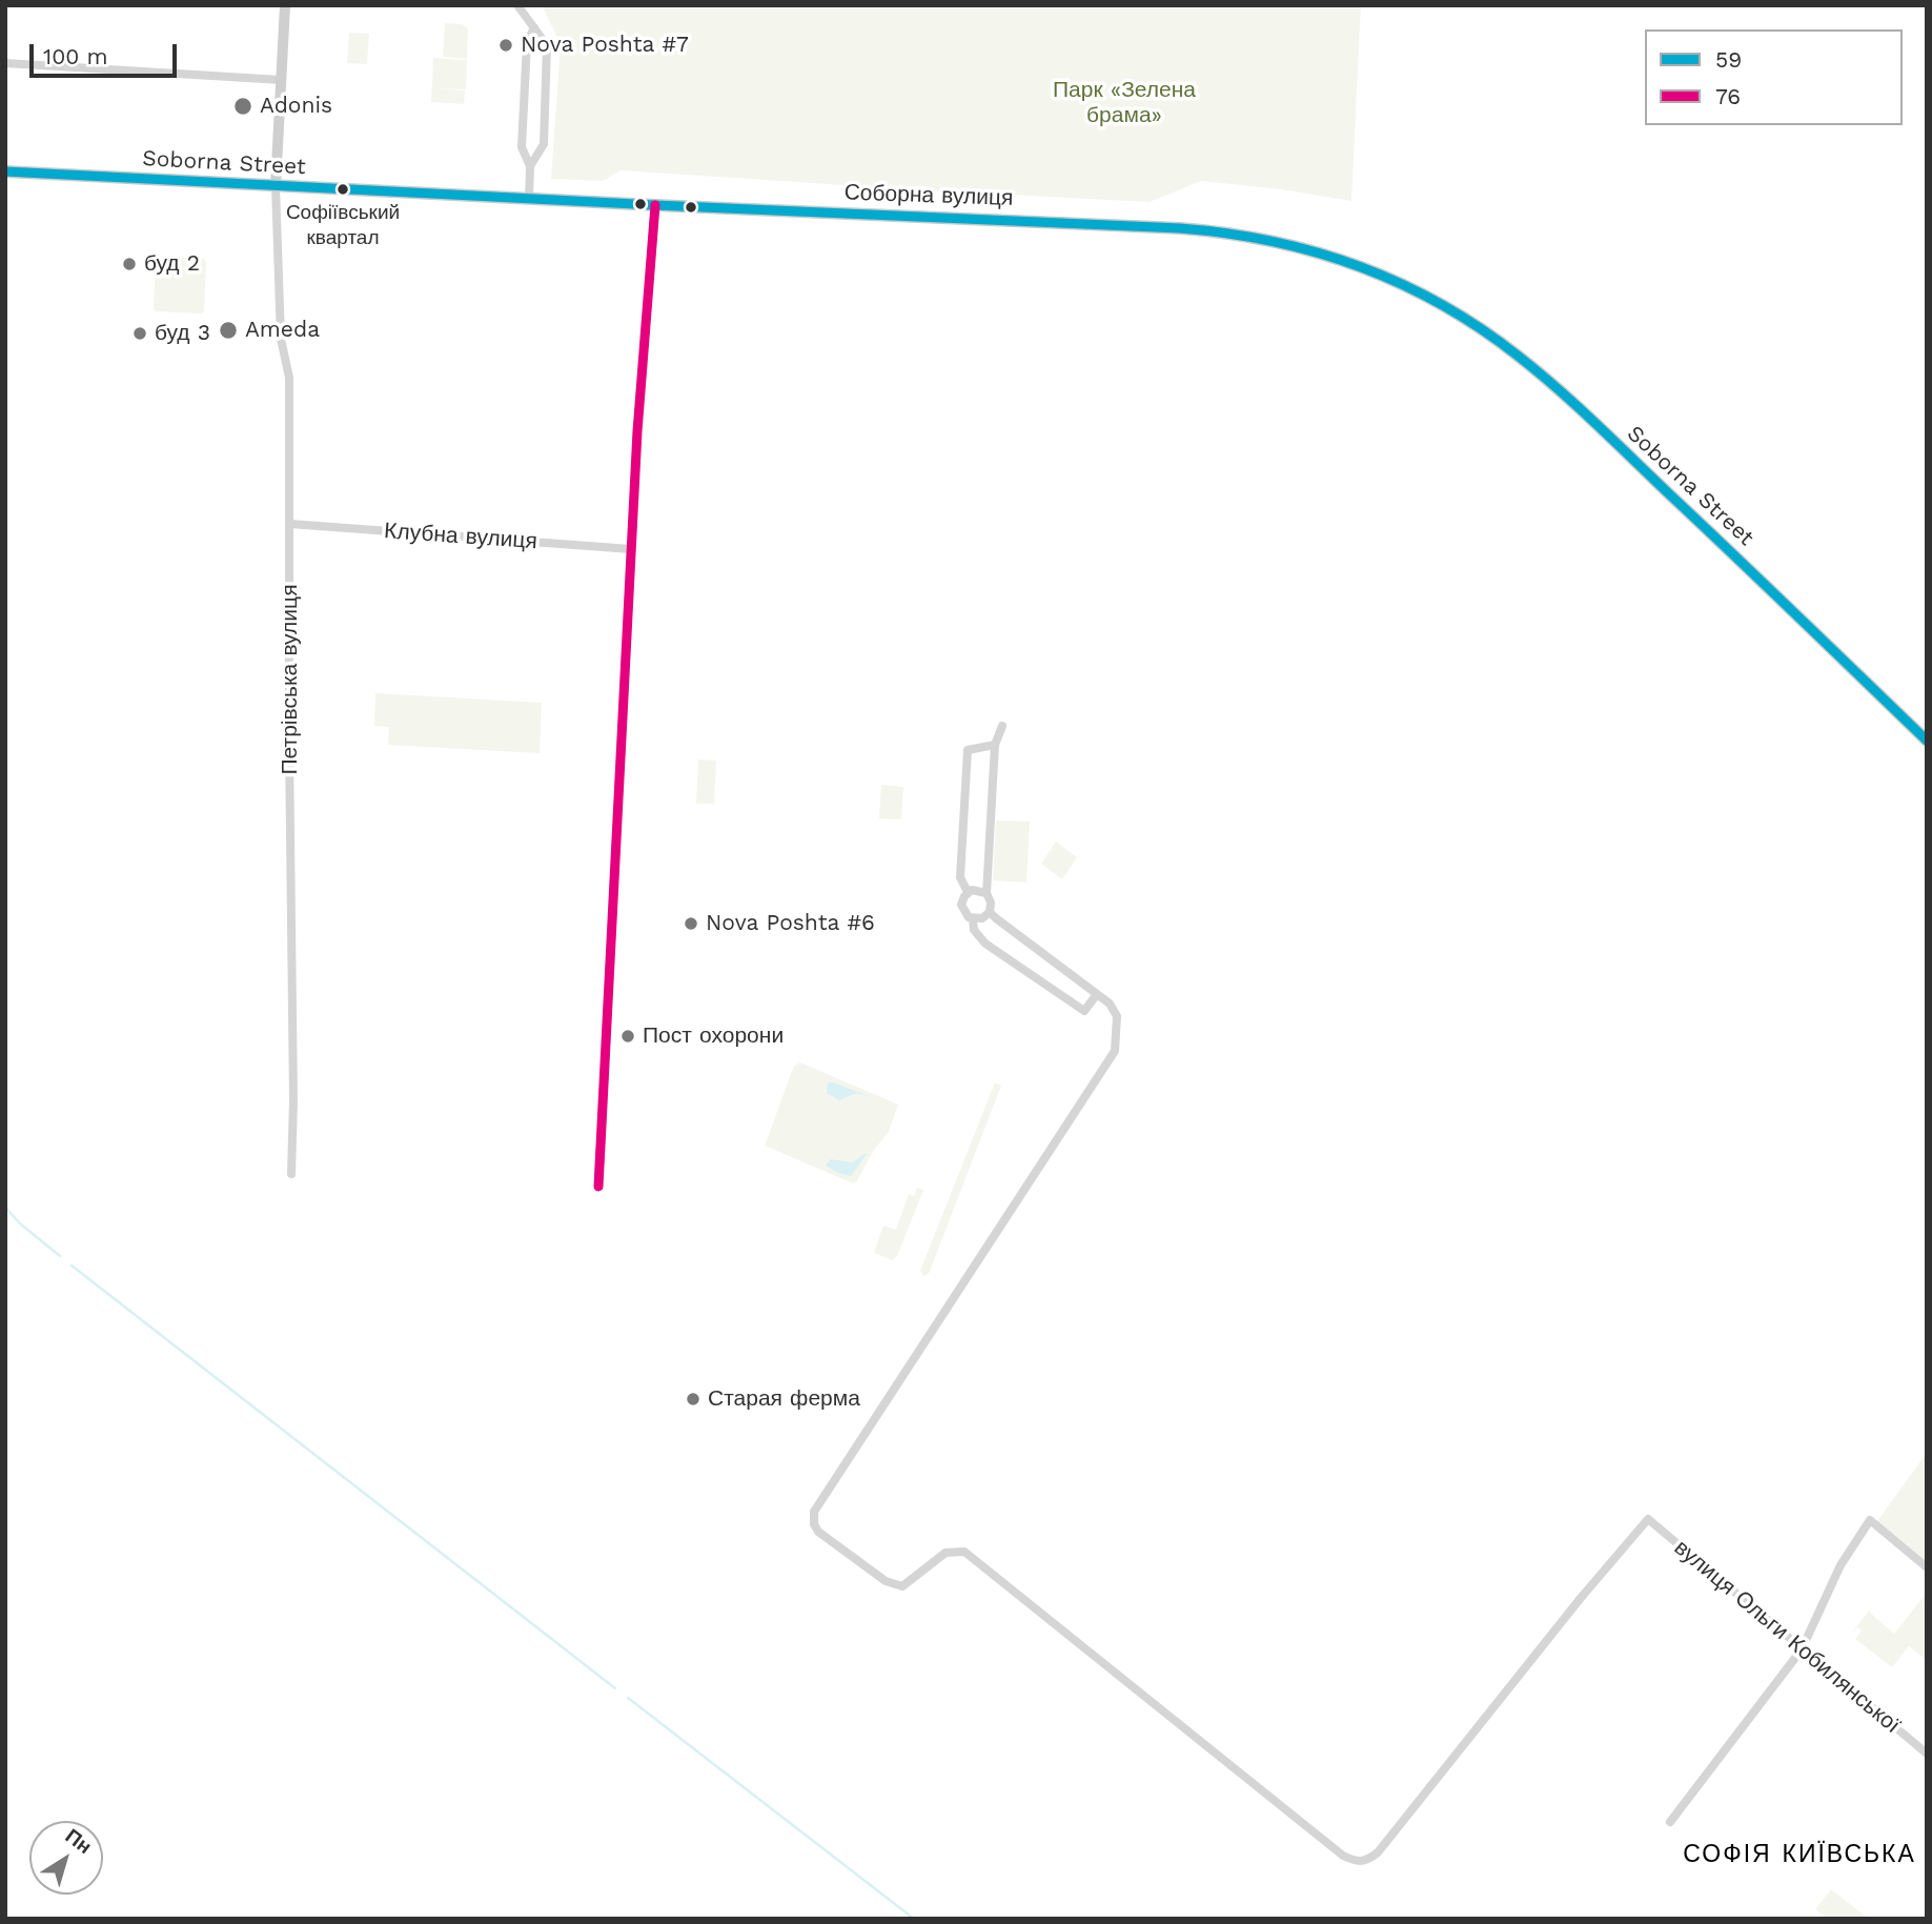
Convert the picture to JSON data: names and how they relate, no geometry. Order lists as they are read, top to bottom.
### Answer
{
  "streets": {
    "main road": ["Soborna Street"],
    "street": ["Клубна вулиця", "Петрівська вулиця", "вулиця Ольги Кобилянської"]
  },
  "crossings": [
    ["Soborna Street", "Петрівська вулиця"],
    ["Клубна вулиця", "Петрівська вулиця"]
  ],
  "districts": ["СОФІЯ КИЇВСЬКА"],
  "parks": ["Парк «Зелена брама»"],
  "places": [
    "Nova Poshta #7",
    "Adonis",
    "Софіївський квартал",
    "буд 2",
    "Ameda",
    "буд 3",
    "Nova Poshta #6",
    "Пост охорони",
    "Старая ферма"
  ],
  "lines": ["transit line 59", "transit line 76"],
  "legend": ["59", "76"],
  "scale_bar": "100 m",
  "north": "top right"
}
